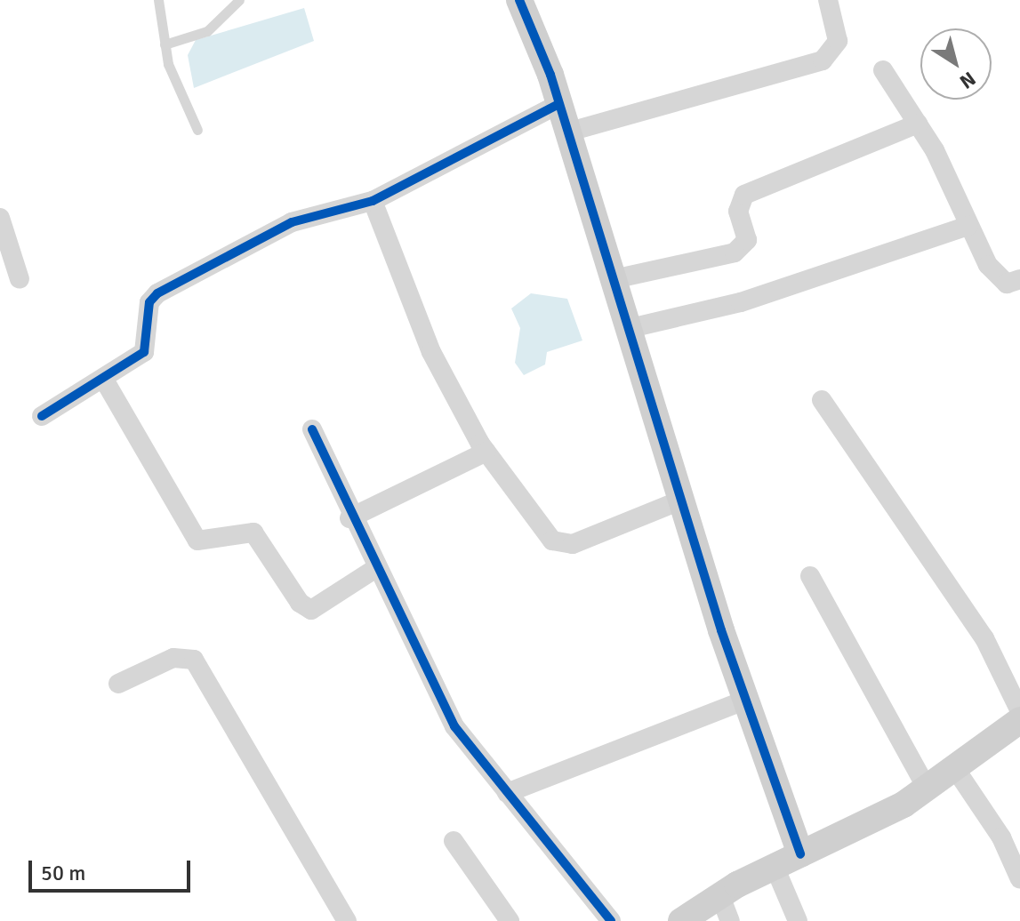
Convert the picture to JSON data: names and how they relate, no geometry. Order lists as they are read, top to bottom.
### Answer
{
  "scale_bar": "50 m",
  "north": "bottom right"
}
